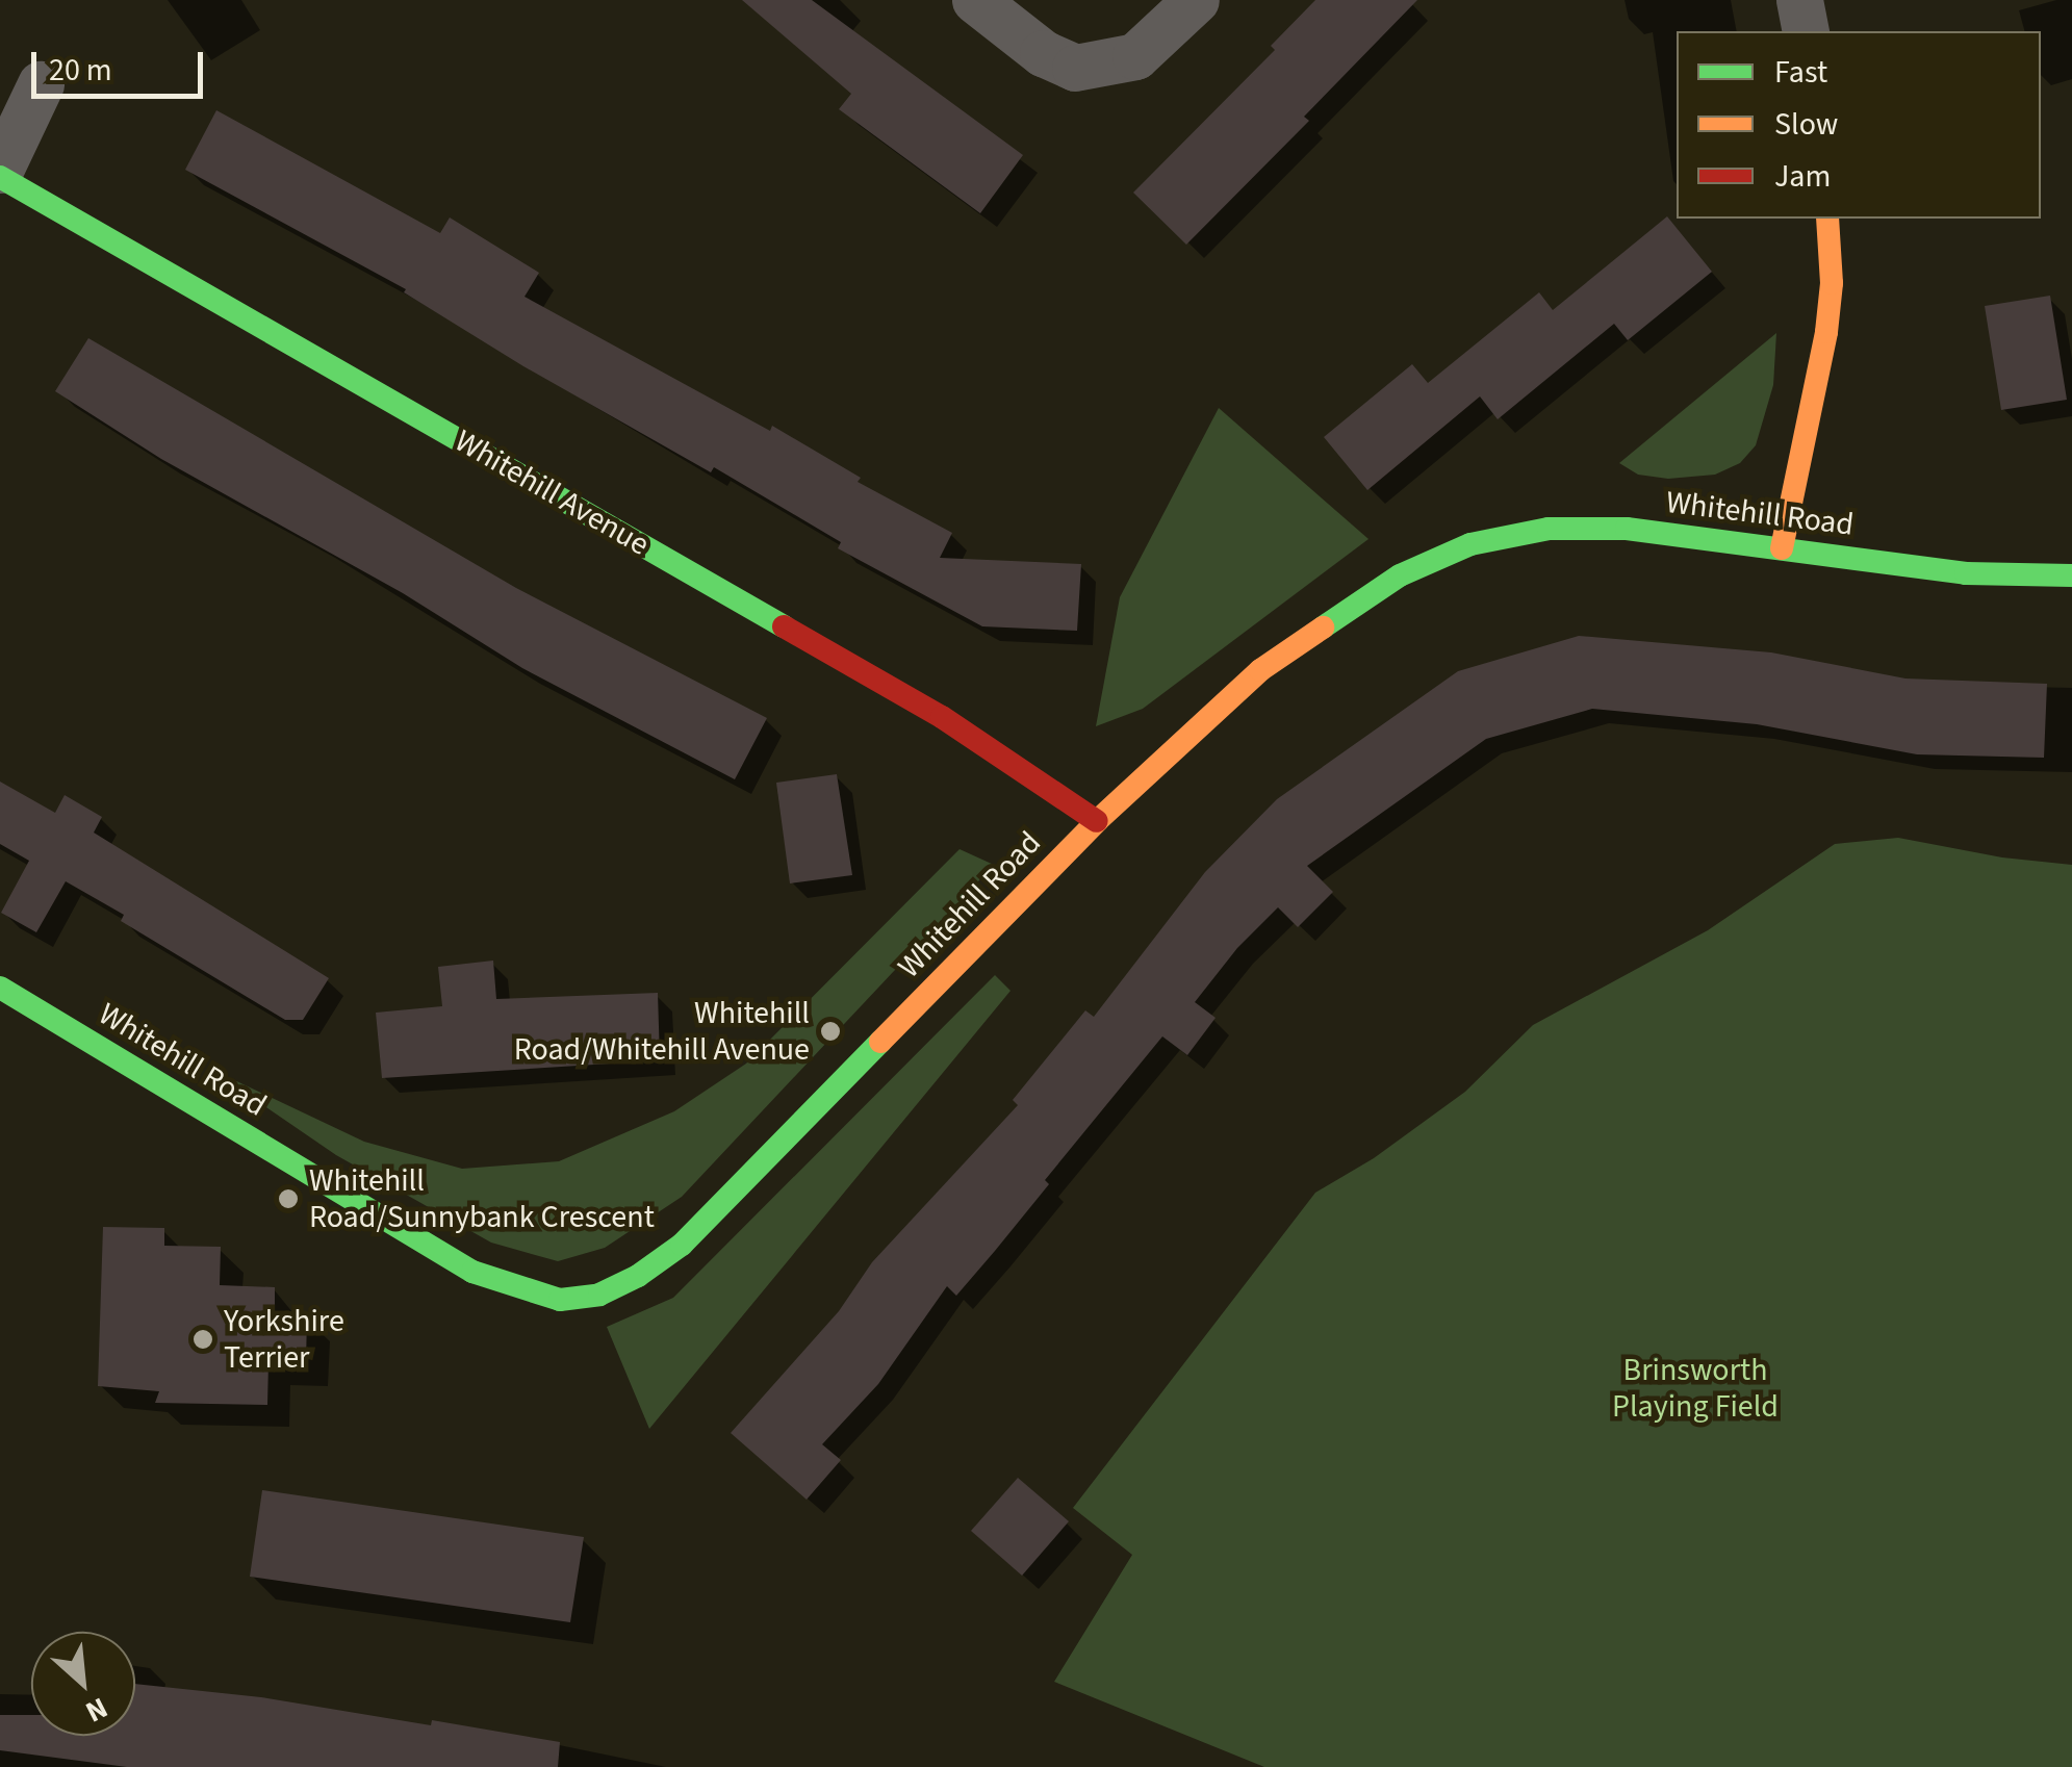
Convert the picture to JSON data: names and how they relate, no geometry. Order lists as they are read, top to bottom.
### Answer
{
  "streets": {
    "street": ["Whitehill Avenue", "Whitehill Road"]
  },
  "crossings": [
    ["Whitehill Avenue", "Whitehill Road"]
  ],
  "parks": ["Brinsworth Playing Field"],
  "places": ["Whitehill Road/Whitehill Avenue", "Whitehill Road/Sunnybank Crescent", "Yorkshire Terrier"],
  "legend": ["Fast", "Slow", "Jam"],
  "scale_bar": "20 m",
  "north": "bottom right"
}
